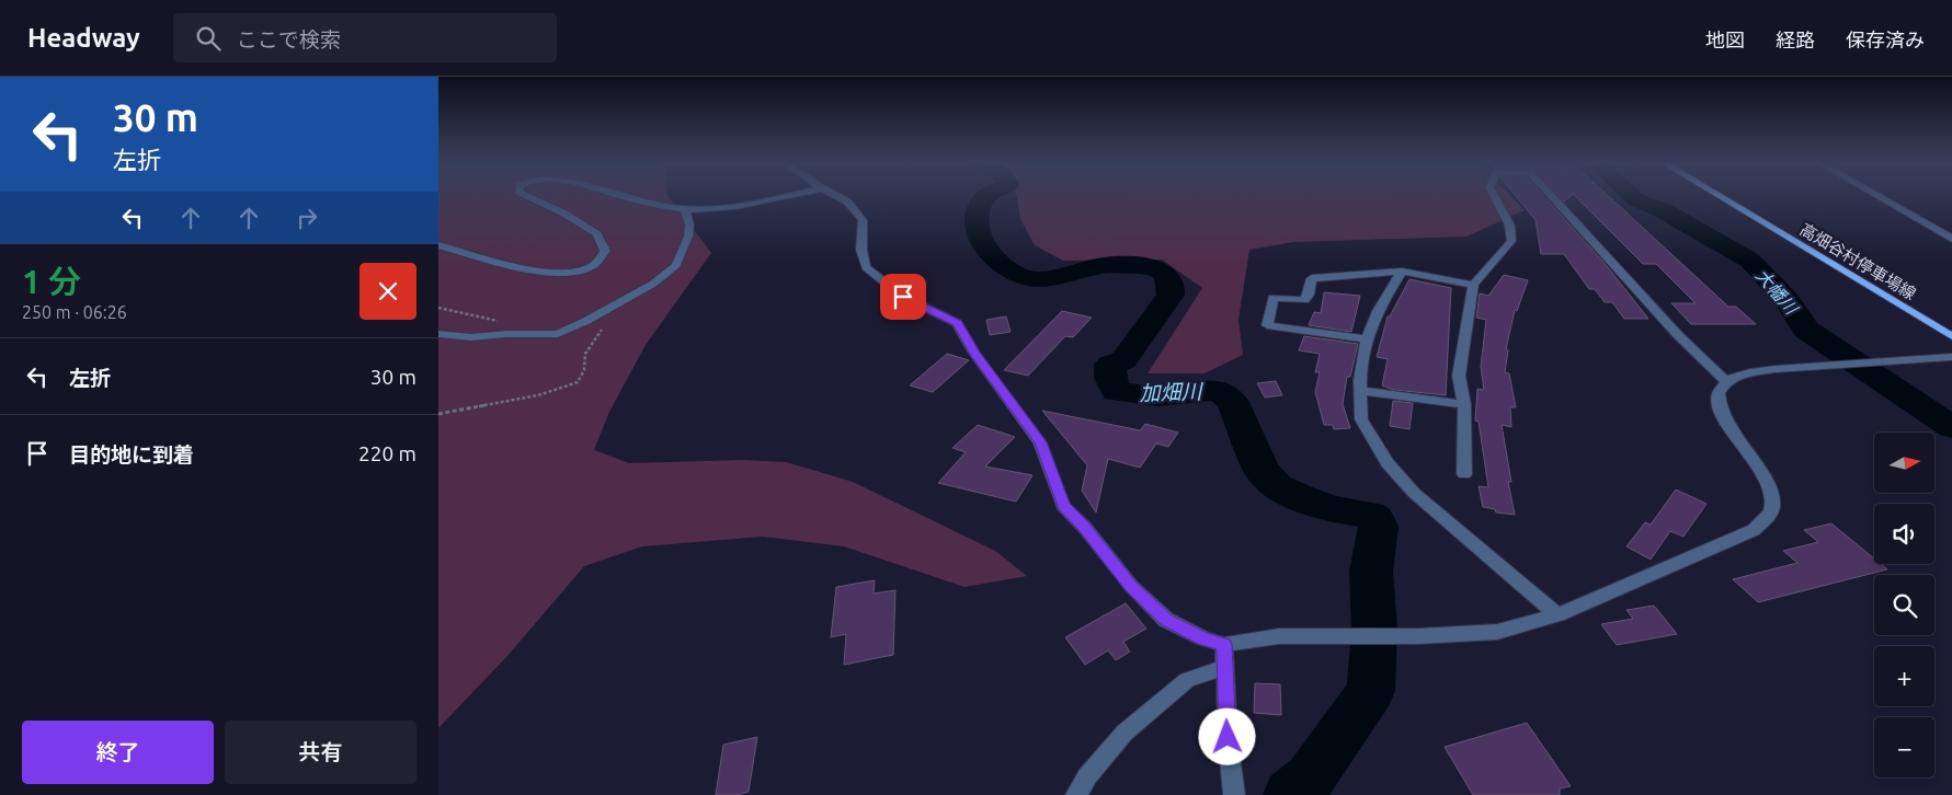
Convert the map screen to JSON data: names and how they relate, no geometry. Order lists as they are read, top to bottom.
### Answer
{
  "streets": {
    "main road": ["高畑谷村停車場線"]
  },
  "water": ["大幡川", "加畑川"],
  "north": "right",
  "page": {
    "header": "Headway",
    "search": "ここで検索",
    "nav": ["地図", "経路", "保存済み"],
    "turn": ["30 m", "左折"],
    "heading": ["1 分", "250 m · 06:26"],
    "list": [
      {
        "name": "左折",
        "value": "30 m"
      },
      {
        "name": "目的地に到着",
        "value": "220 m"
      }
    ],
    "map_buttons": ["+", "−"],
    "buttons": ["終了", "共有"]
  }
}
